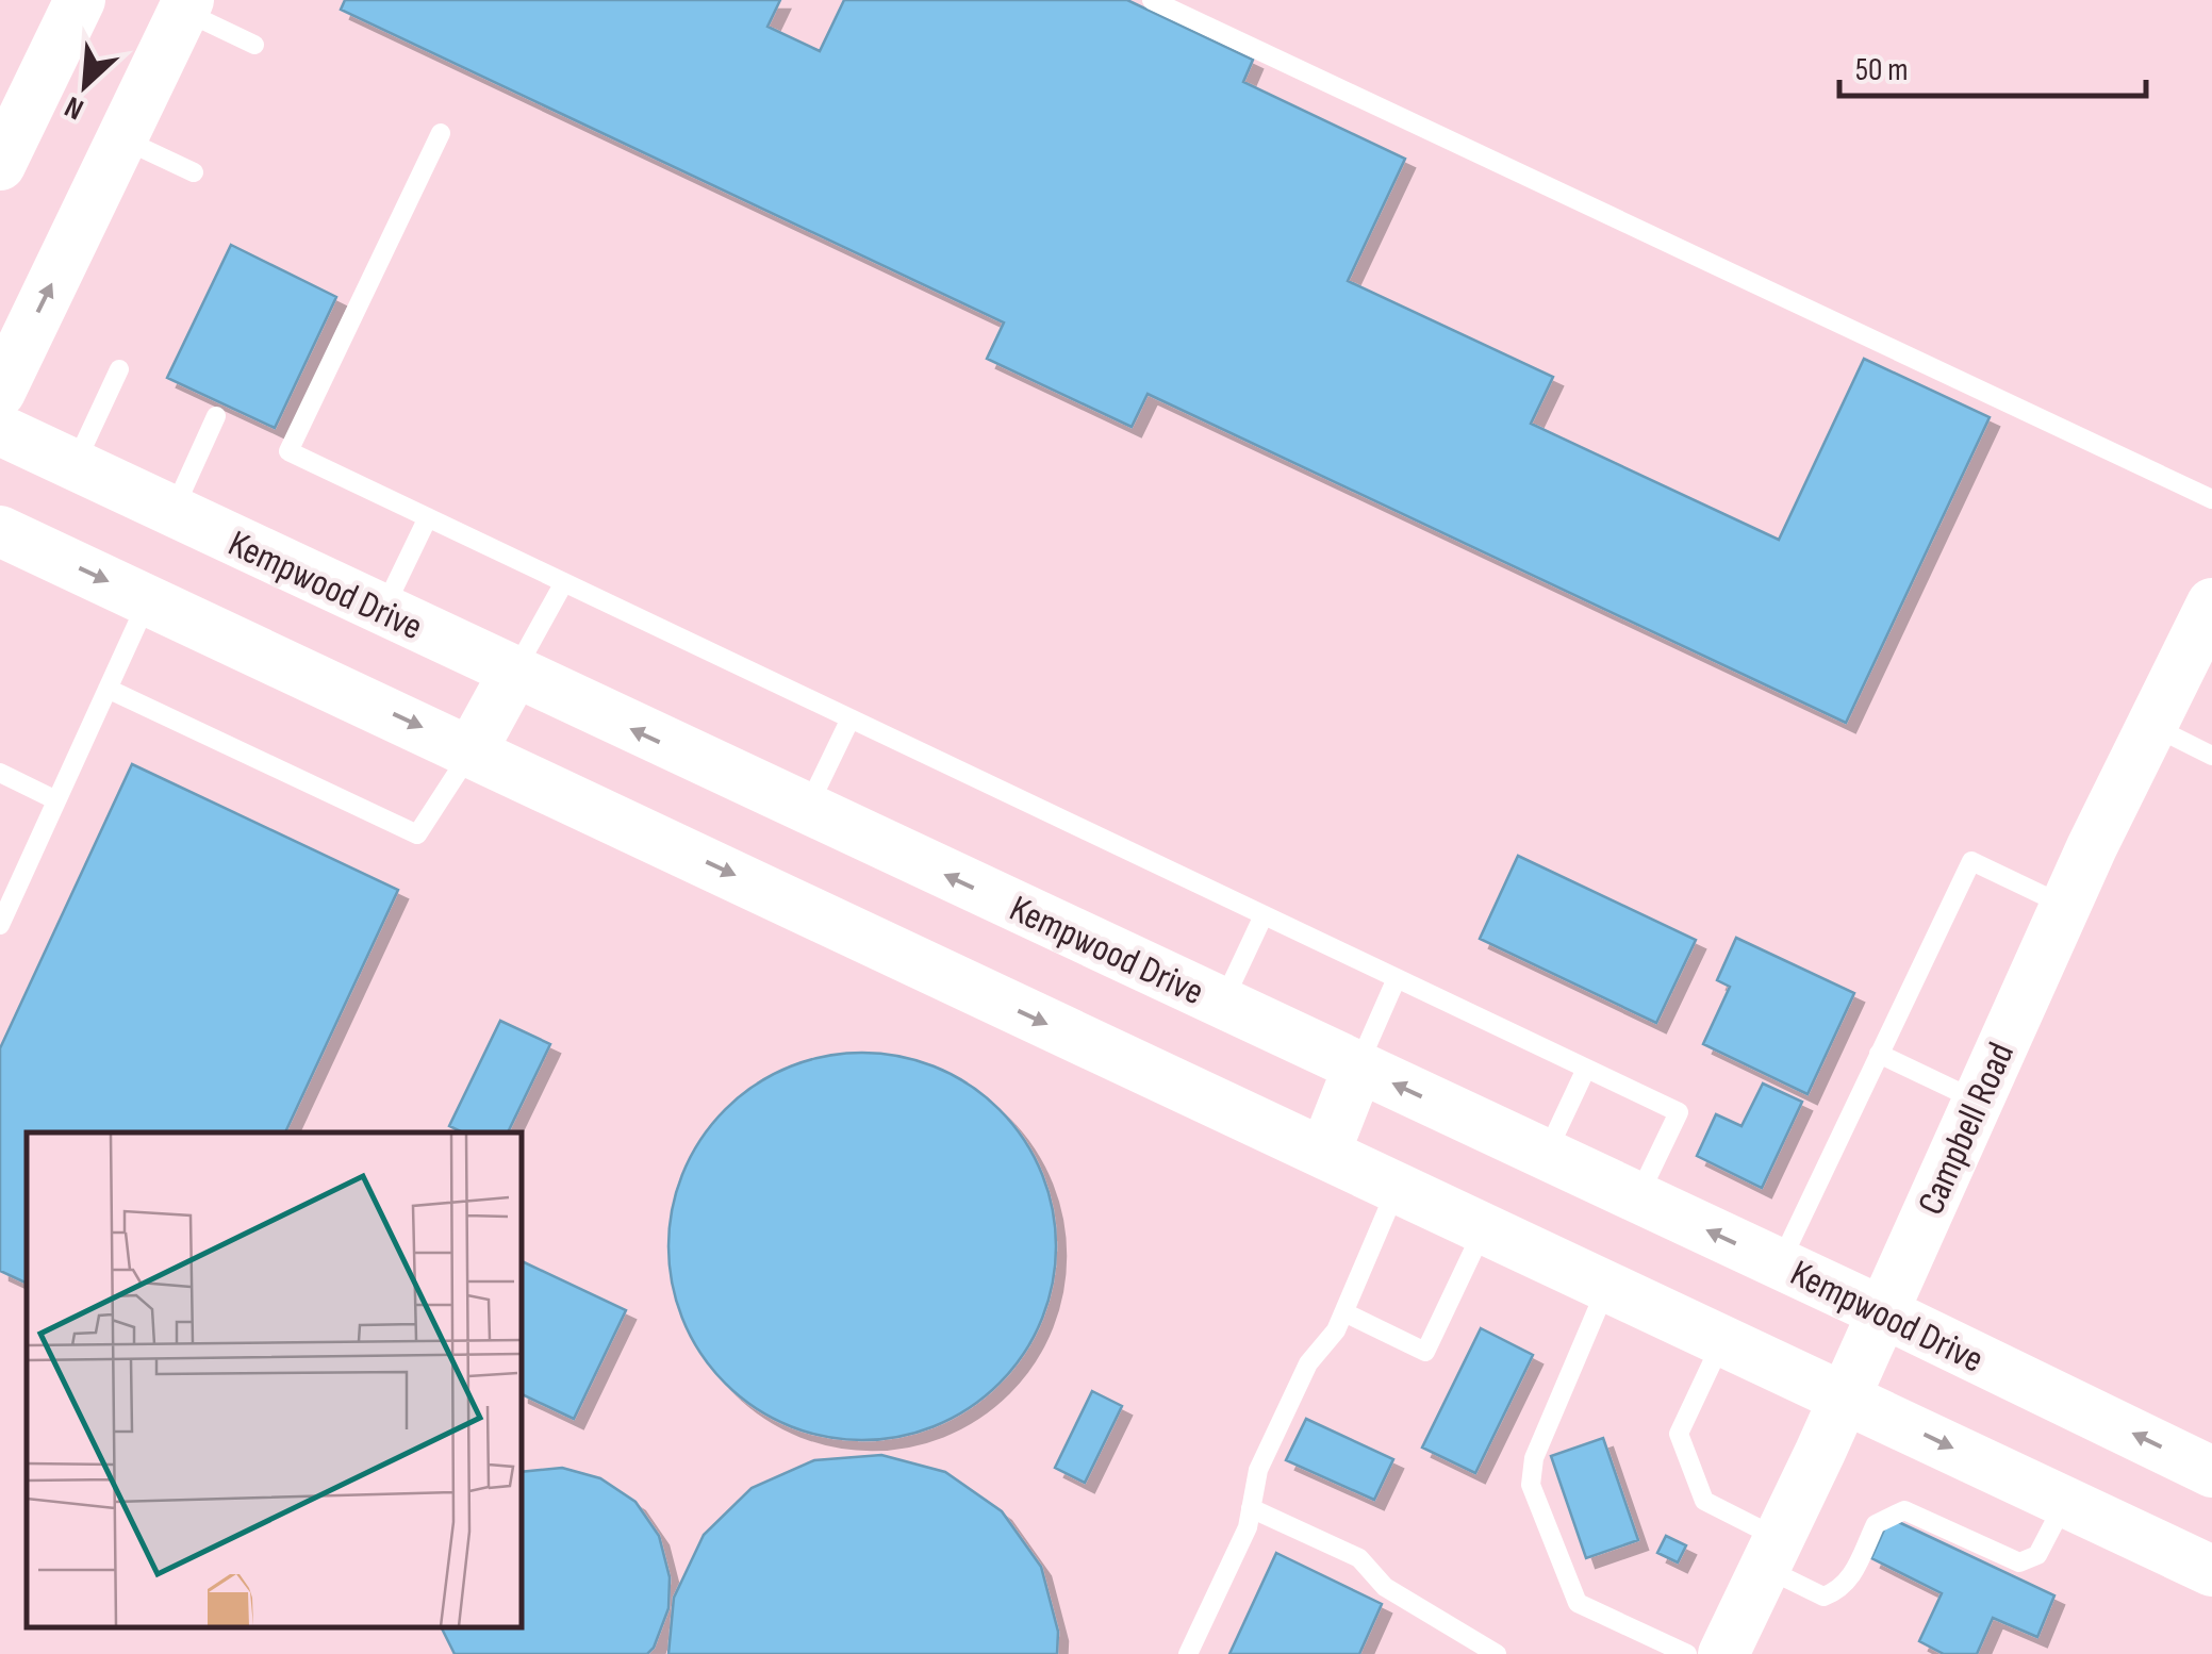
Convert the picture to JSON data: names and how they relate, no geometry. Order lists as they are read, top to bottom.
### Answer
{
  "streets": {
    "main road": ["Kempwood Drive", "Campbell Road"]
  },
  "crossings": [
    ["Kempwood Drive", "Campbell Road"]
  ],
  "scale_bar": "50 m",
  "north": "bottom left"
}
